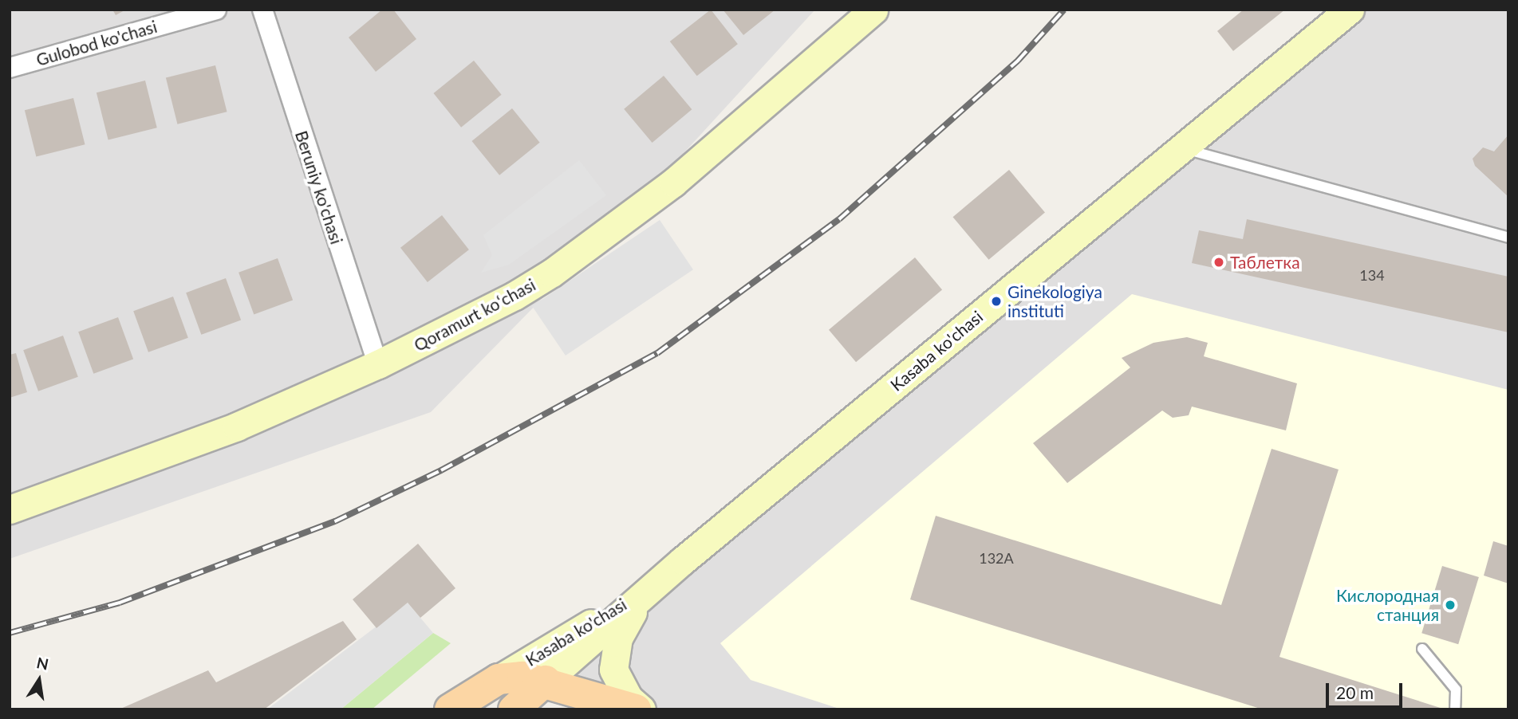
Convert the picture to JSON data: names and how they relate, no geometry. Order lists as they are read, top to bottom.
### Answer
{
  "streets": {
    "main road": ["Qoramurt koʻchasi", "Kasaba ko'chasi"],
    "street": ["Gulobod ko'chasi", "Beruniy ko'chasi"]
  },
  "crossings": [
    ["Beruniy ko'chasi", "Qoramurt koʻchasi"]
  ],
  "places": ["Таблетка", "Ginekologiya instituti", "Кислородная станция"],
  "house_numbers": ["134", "132A"],
  "scale_bar": "20 m",
  "north": "top"
}
